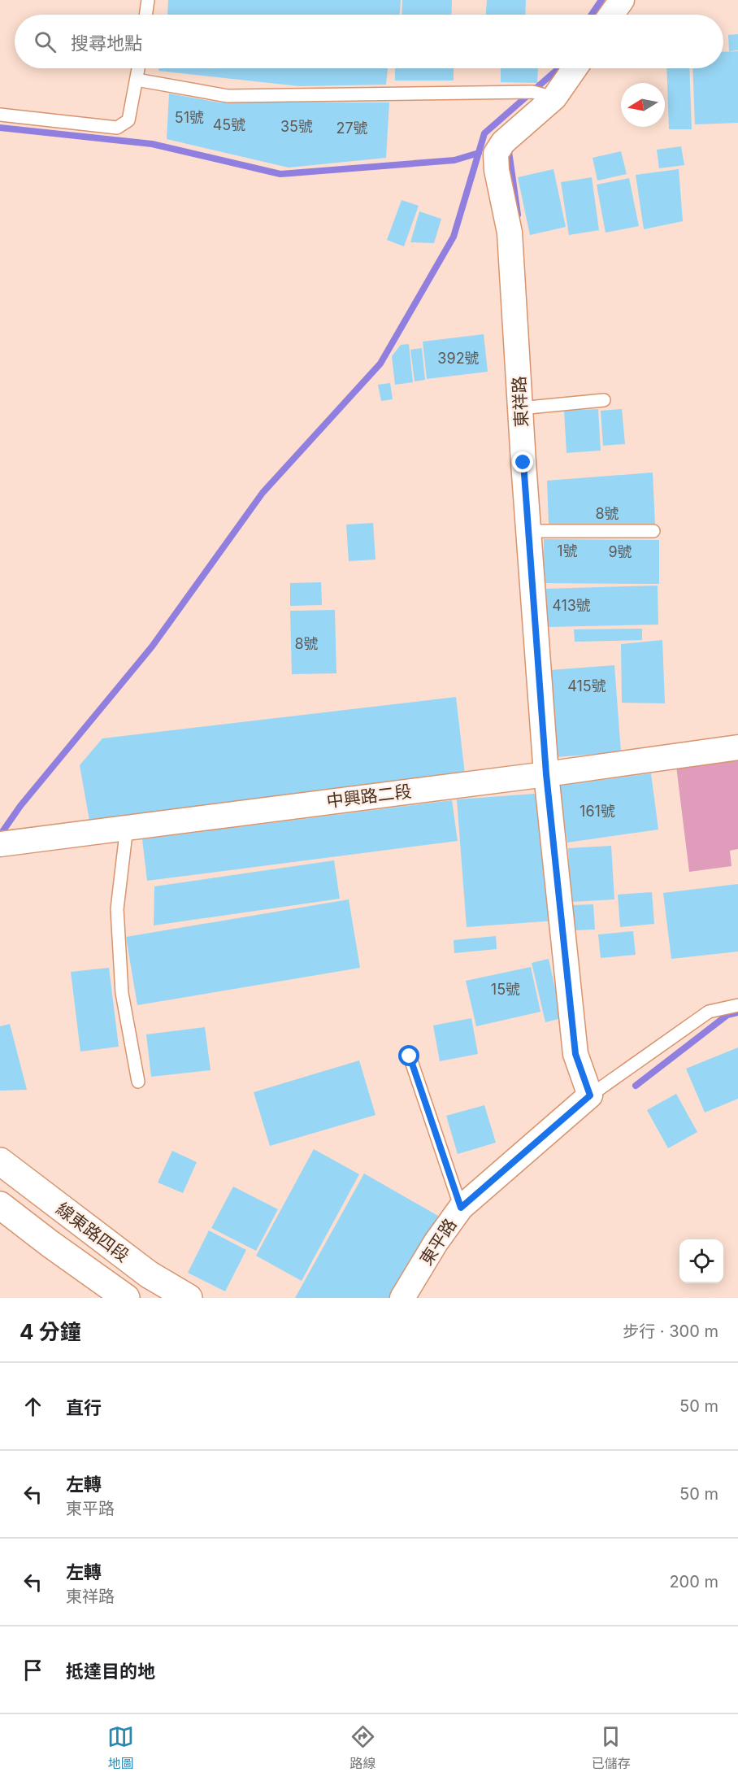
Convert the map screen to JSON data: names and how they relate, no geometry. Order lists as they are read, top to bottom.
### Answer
{
  "streets": {
    "main road": ["線東路四段"],
    "street": ["東祥路", "中興路二段", "東平路"]
  },
  "crossings": [
    ["東祥路", "中興路二段"],
    ["東祥路", "東平路"]
  ],
  "house_numbers": [
    "51號",
    "45號",
    "35號",
    "27號",
    "392號",
    "8號",
    "1號",
    "9號",
    "413號",
    "8號",
    "415號",
    "161號",
    "15號"
  ],
  "north": "left",
  "page": {
    "search": "搜尋地點",
    "heading": ["4 分鐘", "步行 · 300 m"],
    "list": [
      ["直行", "50 m"],
      ["左轉", "東平路", "50 m"],
      ["左轉", "東祥路", "200 m"],
      "抵達目的地"
    ],
    "nav": ["地圖", "路線", "已儲存"]
  }
}
